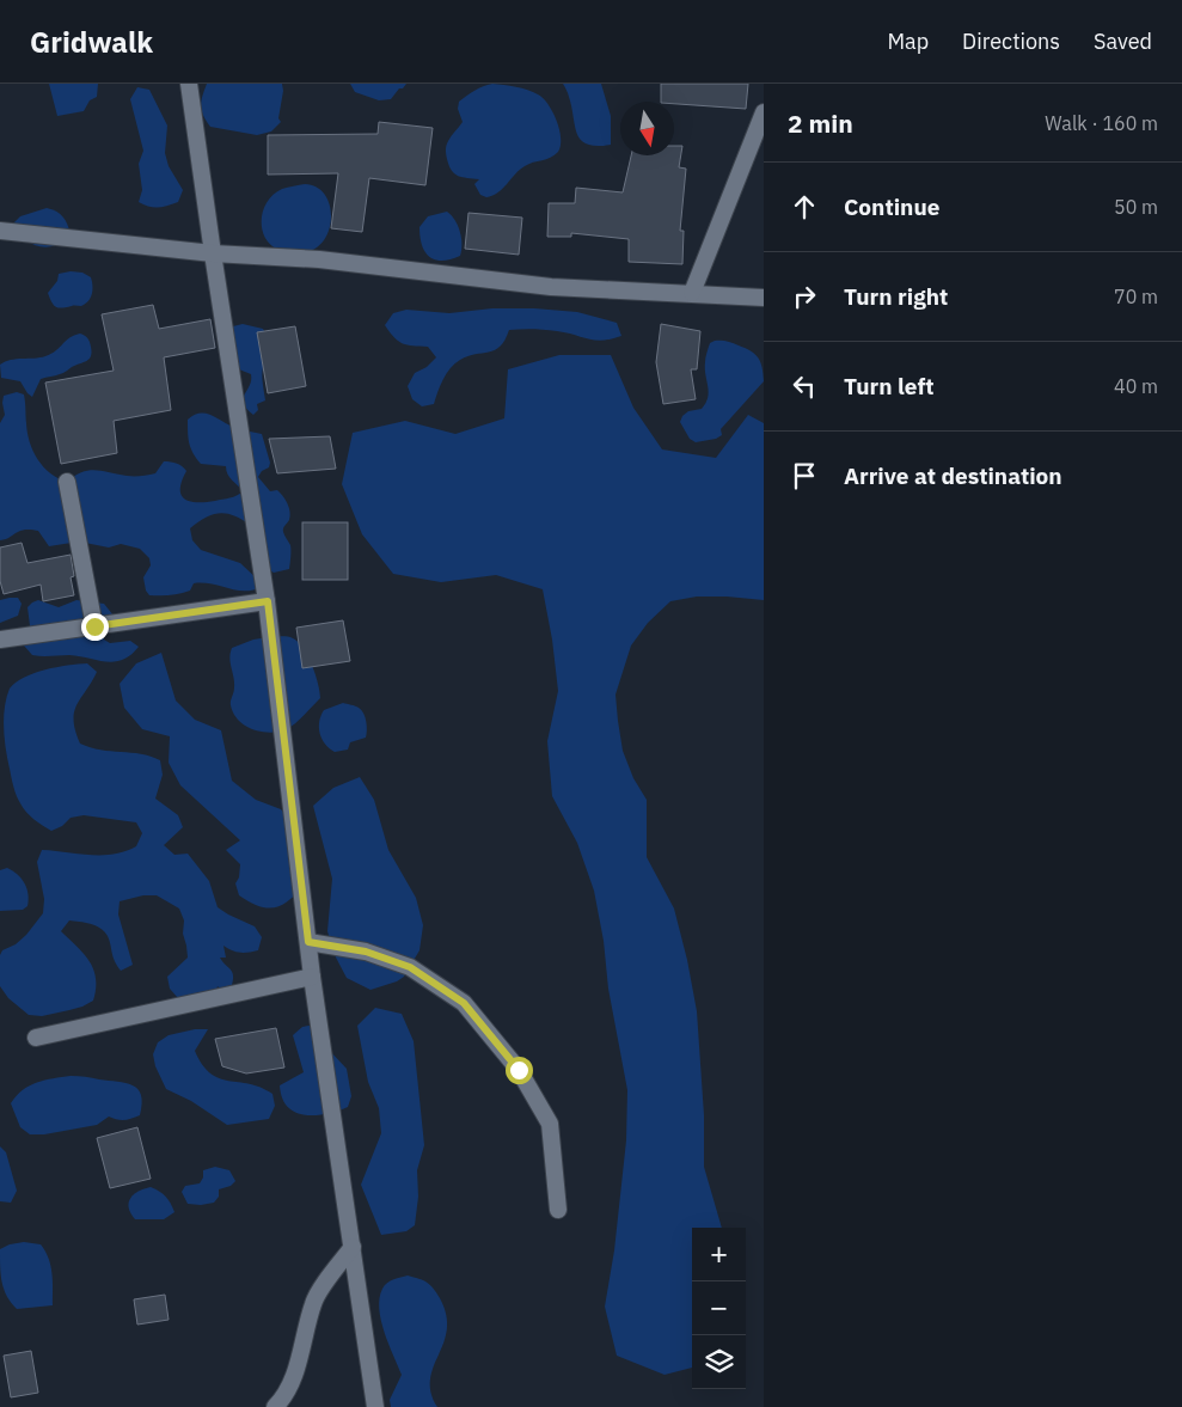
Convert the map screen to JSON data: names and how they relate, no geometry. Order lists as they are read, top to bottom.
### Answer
{
  "north": "bottom",
  "page": {
    "header": "Gridwalk",
    "nav": ["Map", "Directions", "Saved"],
    "heading": ["2 min", "Walk · 160 m"],
    "list": [
      ["Continue", "50 m"],
      ["Turn right", "70 m"],
      ["Turn left", "40 m"],
      "Arrive at destination"
    ],
    "map_buttons": ["+", "−"]
  }
}
